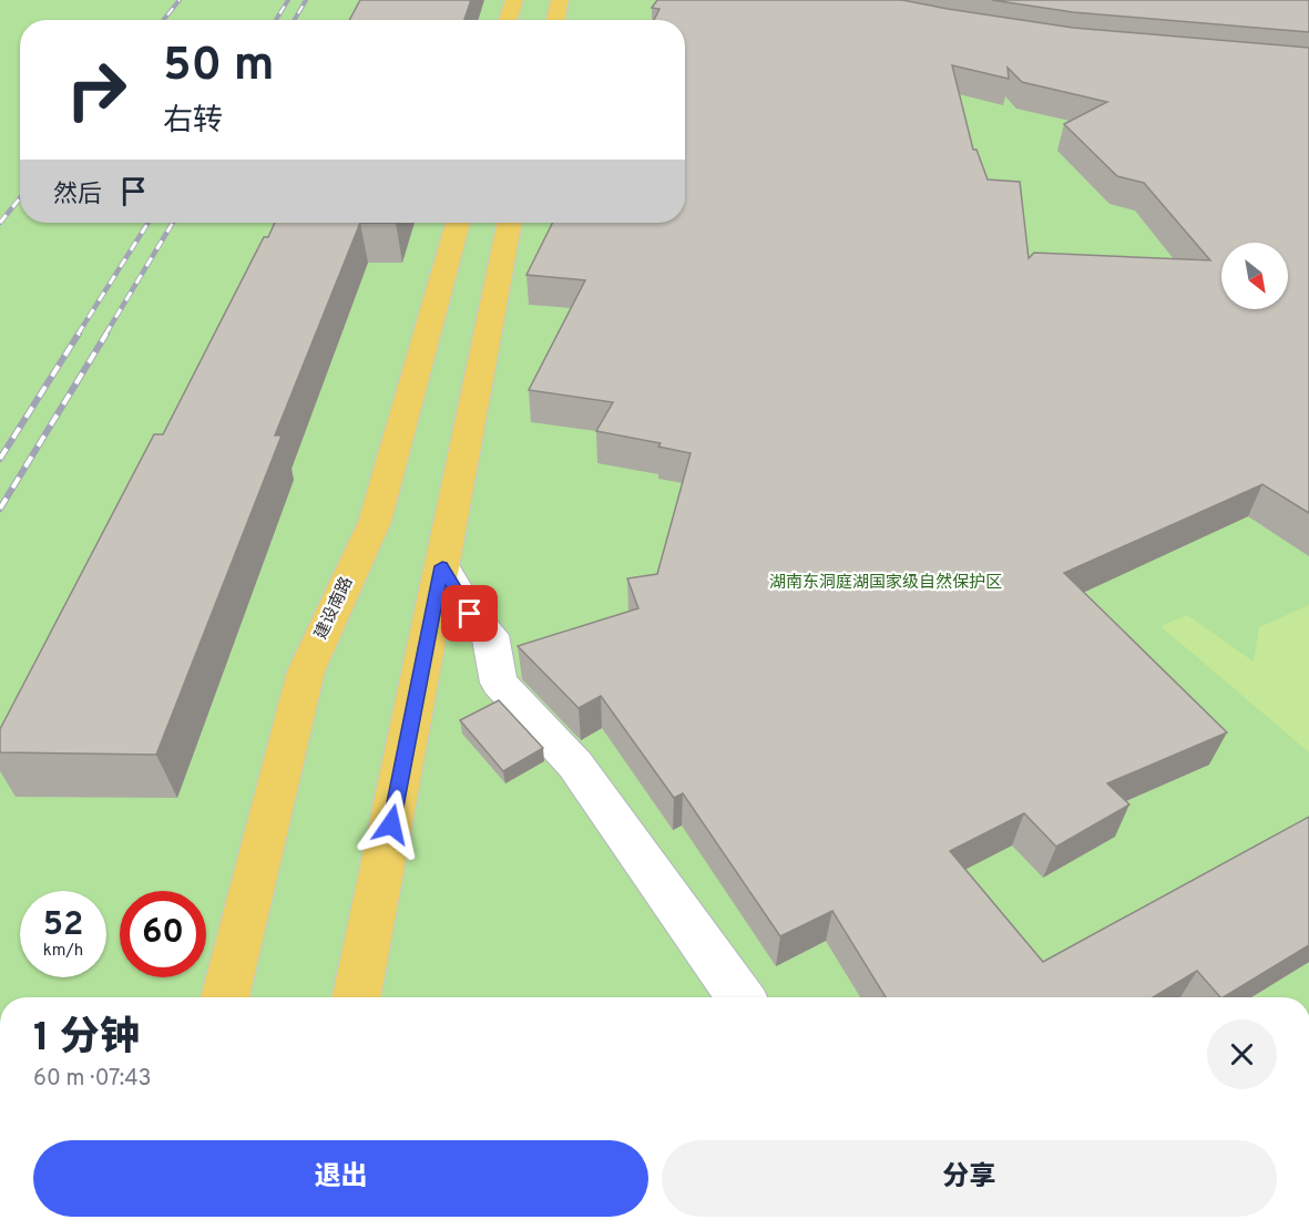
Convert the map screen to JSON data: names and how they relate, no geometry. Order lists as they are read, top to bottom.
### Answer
{
  "streets": {
    "main road": ["建设南路"]
  },
  "parks": ["湖南东洞庭湖国家级自然保护区"],
  "north": "bottom right",
  "page": {
    "turn": ["50 m", "右转"],
    "then": "然后",
    "speed": "52 km/h",
    "limit": "60",
    "heading": ["1 分钟", "60 m · 07:43"],
    "buttons": ["退出", "分享"]
  }
}
